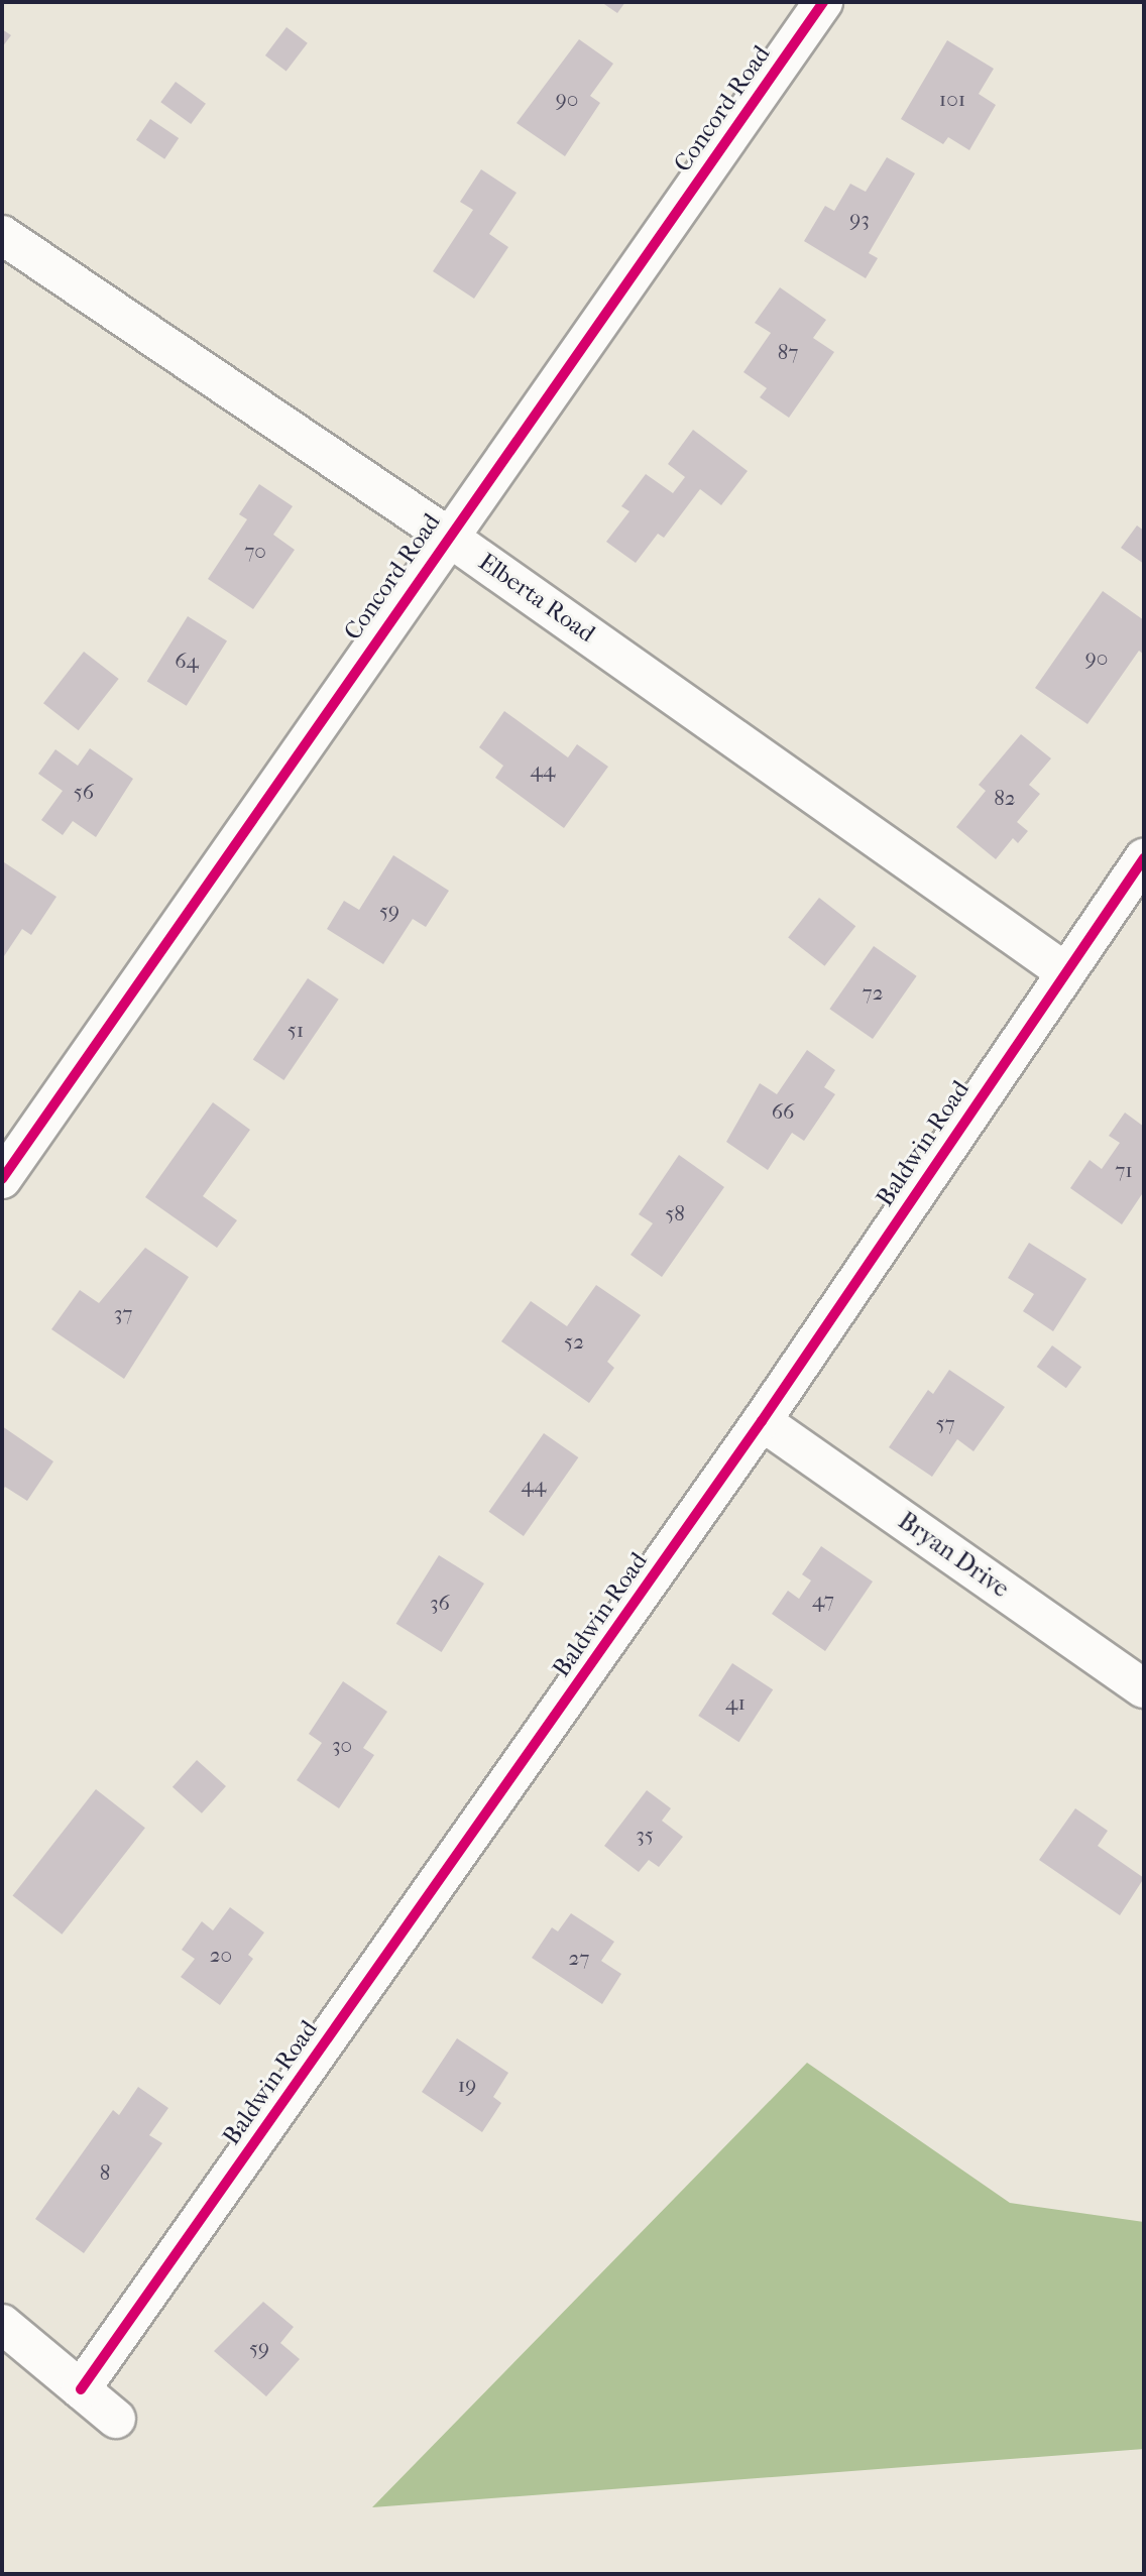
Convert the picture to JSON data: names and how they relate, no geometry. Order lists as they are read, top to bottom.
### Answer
{
  "streets": {
    "street": [
      "Concord Road",
      "Elberta Road",
      "Baldwin Road",
      "Bryan Drive"
    ]
  },
  "crossings": [
    ["Concord Road", "Elberta Road"],
    ["Elberta Road", "Baldwin Road"],
    ["Baldwin Road", "Bryan Drive"]
  ],
  "house_numbers": [
    "90",
    "101",
    "93",
    "87",
    "70",
    "90",
    "64",
    "44",
    "56",
    "82",
    "59",
    "72",
    "51",
    "66",
    "71",
    "58",
    "37",
    "52",
    "57",
    "44",
    "47",
    "36",
    "41",
    "30",
    "35",
    "20",
    "27",
    "19",
    "8",
    "59"
  ]
}
